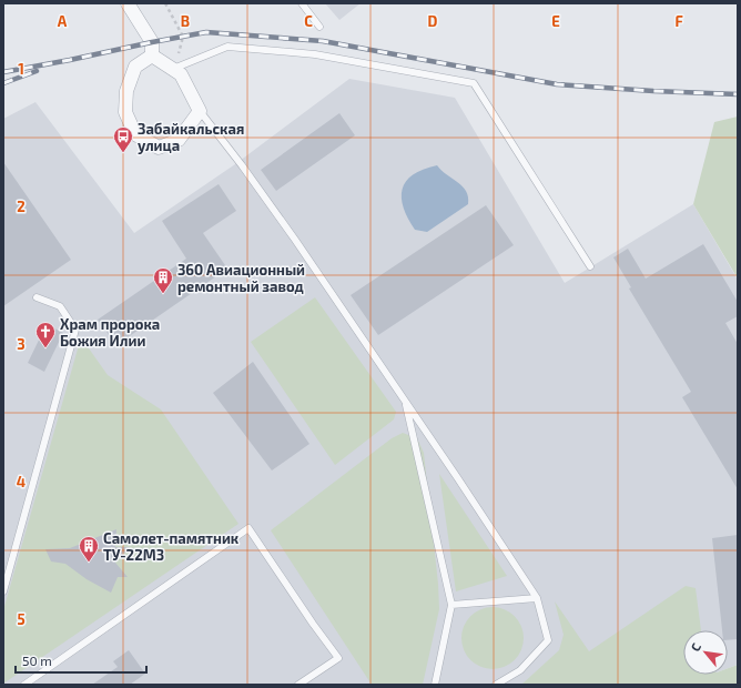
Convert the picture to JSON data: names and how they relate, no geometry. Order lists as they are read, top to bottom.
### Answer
{
  "places": {
    "bus stop": ["Забайкальская улица"],
    "building": ["360 Авиационный ремонтный завод", "Самолет-памятник ТУ-22М3"],
    "church": ["Храм пророка Божия Илии"]
  },
  "scale_bar": "50 m",
  "north": "top left",
  "grid": {
    "columns": [
      "A",
      "B",
      "C",
      "D",
      "E",
      "F"
    ],
    "rows": [
      "1",
      "2",
      "3",
      "4",
      "5"
    ]
  }
}
